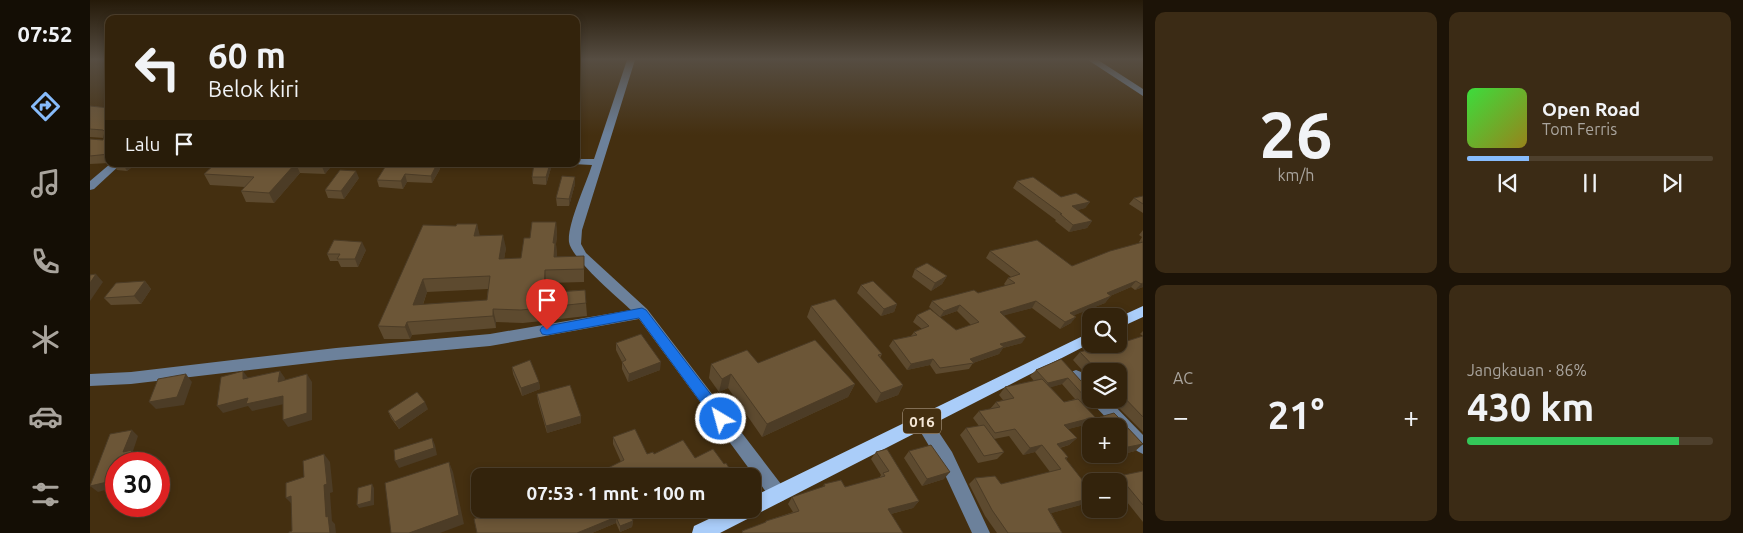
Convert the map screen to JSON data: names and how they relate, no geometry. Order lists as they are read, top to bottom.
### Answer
{
  "streets": {
    "main road": ["016"]
  },
  "page": {
    "tabs": "07:52",
    "tile": [
      ["26", "km/h"],
      "AC",
      ["Jangkauan · 86%", "430 km"]
    ],
    "turn": ["60 m", "Belok kiri"],
    "song": ["Open Road", "Tom Ferris"],
    "then": "Lalu",
    "map_buttons": ["+", "−"],
    "heat": ["−", "21°", "+"],
    "limit": "30",
    "trip": "07:53 · 1 mnt · 100 m"
  }
}
